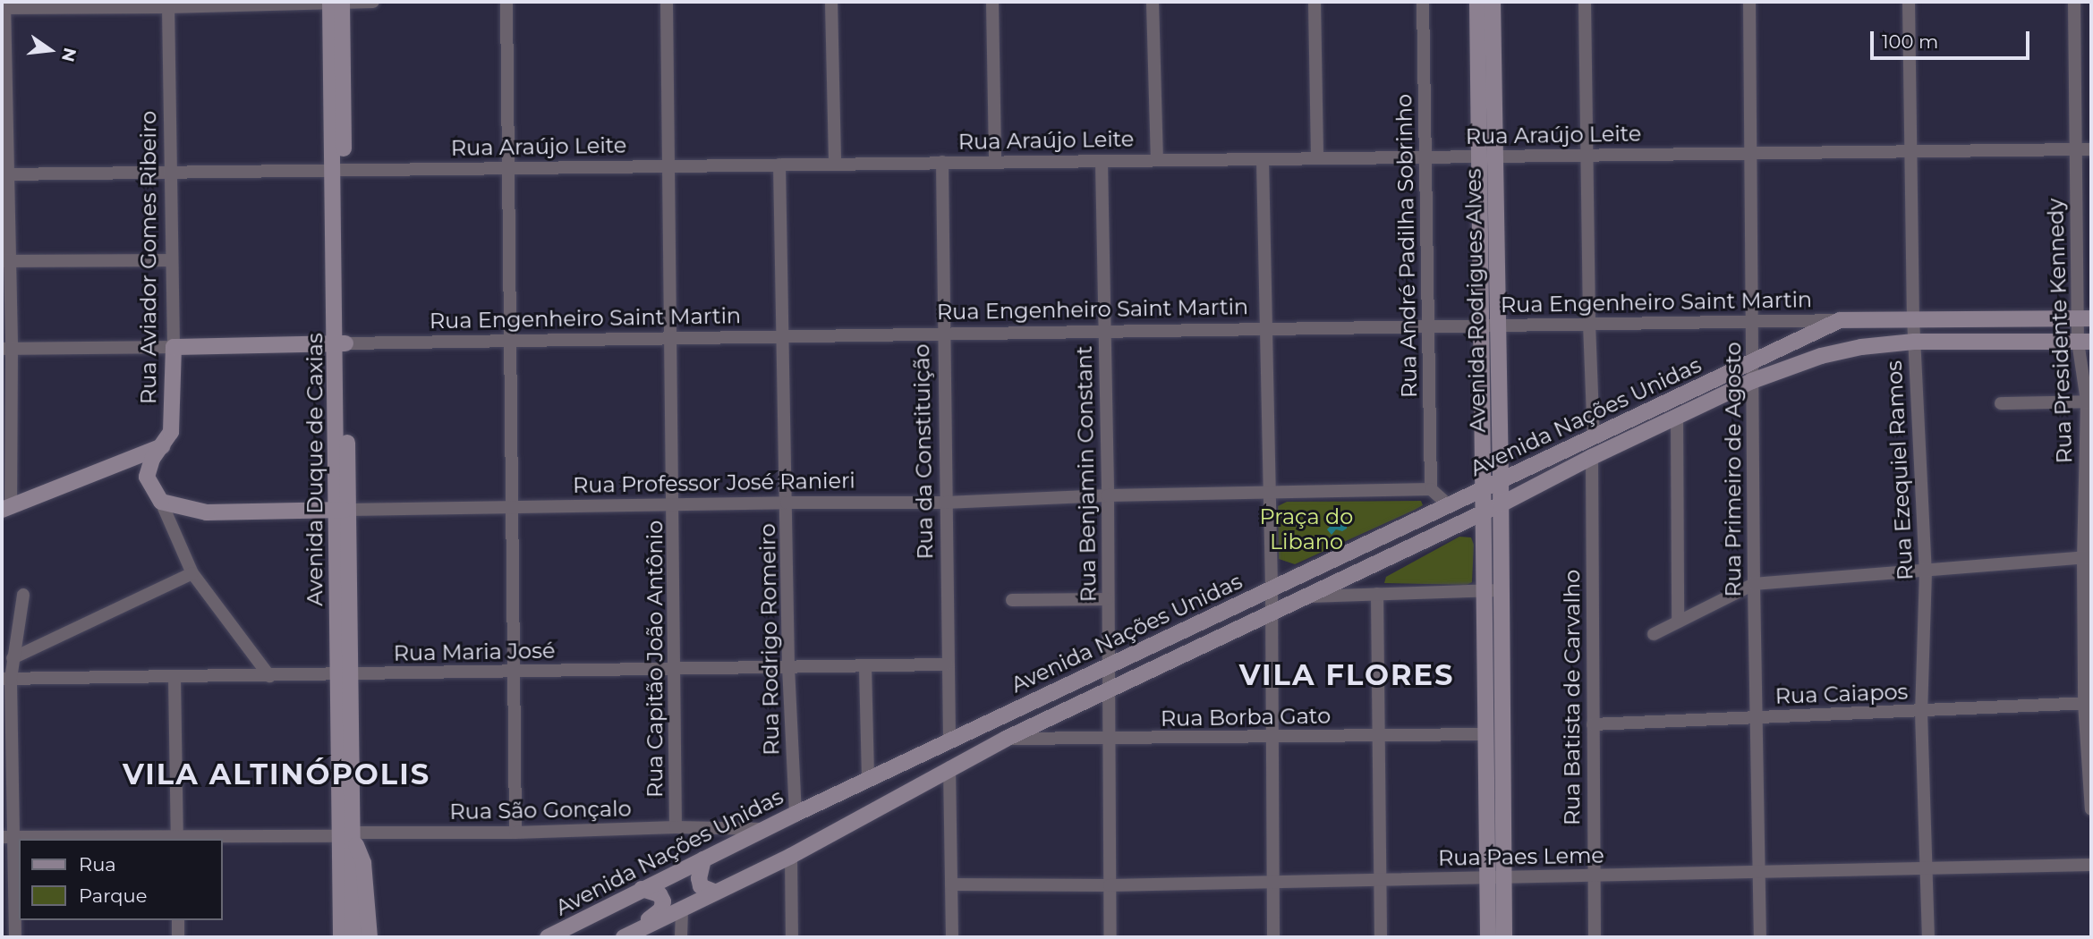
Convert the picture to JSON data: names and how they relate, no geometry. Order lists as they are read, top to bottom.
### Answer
{
  "streets": {
    "main road": [
      "Rua Aviador Gomes Ribeiro",
      "Avenida Rodrigues Alves",
      "Avenida Nações Unidas",
      "Avenida Duque de Caxias",
      "Rua Professor José Ranieri"
    ],
    "street": [
      "Rua Araújo Leite",
      "Rua André Padilha Sobrinho",
      "Rua Engenheiro Saint Martin",
      "Rua Presidente Kennedy",
      "Rua da Constituição",
      "Rua Primeiro de Agosto",
      "Rua Ezequiel Ramos",
      "Rua Benjamin Constant",
      "Rua Rodrigo Romeiro",
      "Rua Maria José",
      "Rua Capitão João Antônio",
      "Rua Caiapos",
      "Rua Batista de Carvalho",
      "Rua Borba Gato",
      "Rua São Gonçalo",
      "Rua Paes Leme"
    ]
  },
  "crossings": [
    ["Rua Araújo Leite", "Rua André Padilha Sobrinho"],
    ["Rua Araújo Leite", "Rua Aviador Gomes Ribeiro"],
    ["Rua Araújo Leite", "Avenida Rodrigues Alves"],
    ["Rua Araújo Leite", "Rua Presidente Kennedy"],
    ["Rua Araújo Leite", "Rua da Constituição"],
    ["Rua Araújo Leite", "Avenida Duque de Caxias"],
    ["Rua Araújo Leite", "Rua Primeiro de Agosto"],
    ["Rua Araújo Leite", "Rua Ezequiel Ramos"],
    ["Rua Araújo Leite", "Rua Benjamin Constant"],
    ["Rua Araújo Leite", "Rua Rodrigo Romeiro"],
    ["Rua Araújo Leite", "Rua Capitão João Antônio"],
    ["Rua André Padilha Sobrinho", "Rua Engenheiro Saint Martin"],
    ["Avenida Rodrigues Alves", "Rua Engenheiro Saint Martin"],
    ["Avenida Rodrigues Alves", "Avenida Nações Unidas"],
    ["Avenida Rodrigues Alves", "Rua Borba Gato"],
    ["Avenida Rodrigues Alves", "Rua Paes Leme"],
    ["Rua Engenheiro Saint Martin", "Avenida Nações Unidas"],
    ["Rua Engenheiro Saint Martin", "Rua da Constituição"],
    ["Rua Engenheiro Saint Martin", "Avenida Duque de Caxias"],
    ["Rua Engenheiro Saint Martin", "Rua Primeiro de Agosto"],
    ["Rua Engenheiro Saint Martin", "Rua Benjamin Constant"],
    ["Rua Engenheiro Saint Martin", "Rua Rodrigo Romeiro"],
    ["Rua Engenheiro Saint Martin", "Rua Capitão João Antônio"],
    ["Rua Presidente Kennedy", "Avenida Nações Unidas"],
    ["Rua Presidente Kennedy", "Rua Caiapos"],
    ["Avenida Nações Unidas", "Rua da Constituição"],
    ["Avenida Nações Unidas", "Rua Primeiro de Agosto"],
    ["Avenida Nações Unidas", "Rua Ezequiel Ramos"],
    ["Avenida Nações Unidas", "Rua Benjamin Constant"],
    ["Avenida Nações Unidas", "Rua Rodrigo Romeiro"],
    ["Avenida Nações Unidas", "Rua Batista de Carvalho"],
    ["Avenida Nações Unidas", "Rua Borba Gato"],
    ["Avenida Nações Unidas", "Rua São Gonçalo"],
    ["Rua da Constituição", "Rua Professor José Ranieri"],
    ["Rua da Constituição", "Rua Maria José"],
    ["Avenida Duque de Caxias", "Rua Professor José Ranieri"],
    ["Avenida Duque de Caxias", "Rua Maria José"],
    ["Avenida Duque de Caxias", "Rua São Gonçalo"],
    ["Rua Primeiro de Agosto", "Rua Caiapos"],
    ["Rua Primeiro de Agosto", "Rua Paes Leme"],
    ["Rua Ezequiel Ramos", "Rua Caiapos"],
    ["Rua Ezequiel Ramos", "Rua Paes Leme"],
    ["Rua Benjamin Constant", "Rua Professor José Ranieri"],
    ["Rua Benjamin Constant", "Rua Borba Gato"],
    ["Rua Benjamin Constant", "Rua Paes Leme"],
    ["Rua Professor José Ranieri", "Rua Rodrigo Romeiro"],
    ["Rua Professor José Ranieri", "Rua Capitão João Antônio"],
    ["Rua Rodrigo Romeiro", "Rua Maria José"],
    ["Rua Maria José", "Rua Capitão João Antônio"],
    ["Rua Capitão João Antônio", "Rua São Gonçalo"],
    ["Rua Caiapos", "Rua Batista de Carvalho"],
    ["Rua Batista de Carvalho", "Rua Paes Leme"]
  ],
  "districts": ["VILA FLORES", "VILA ALTINÓPOLIS"],
  "parks": ["Praça do Libano"],
  "legend": ["Rua", "Parque"],
  "scale_bar": "100 m",
  "north": "right"
}
